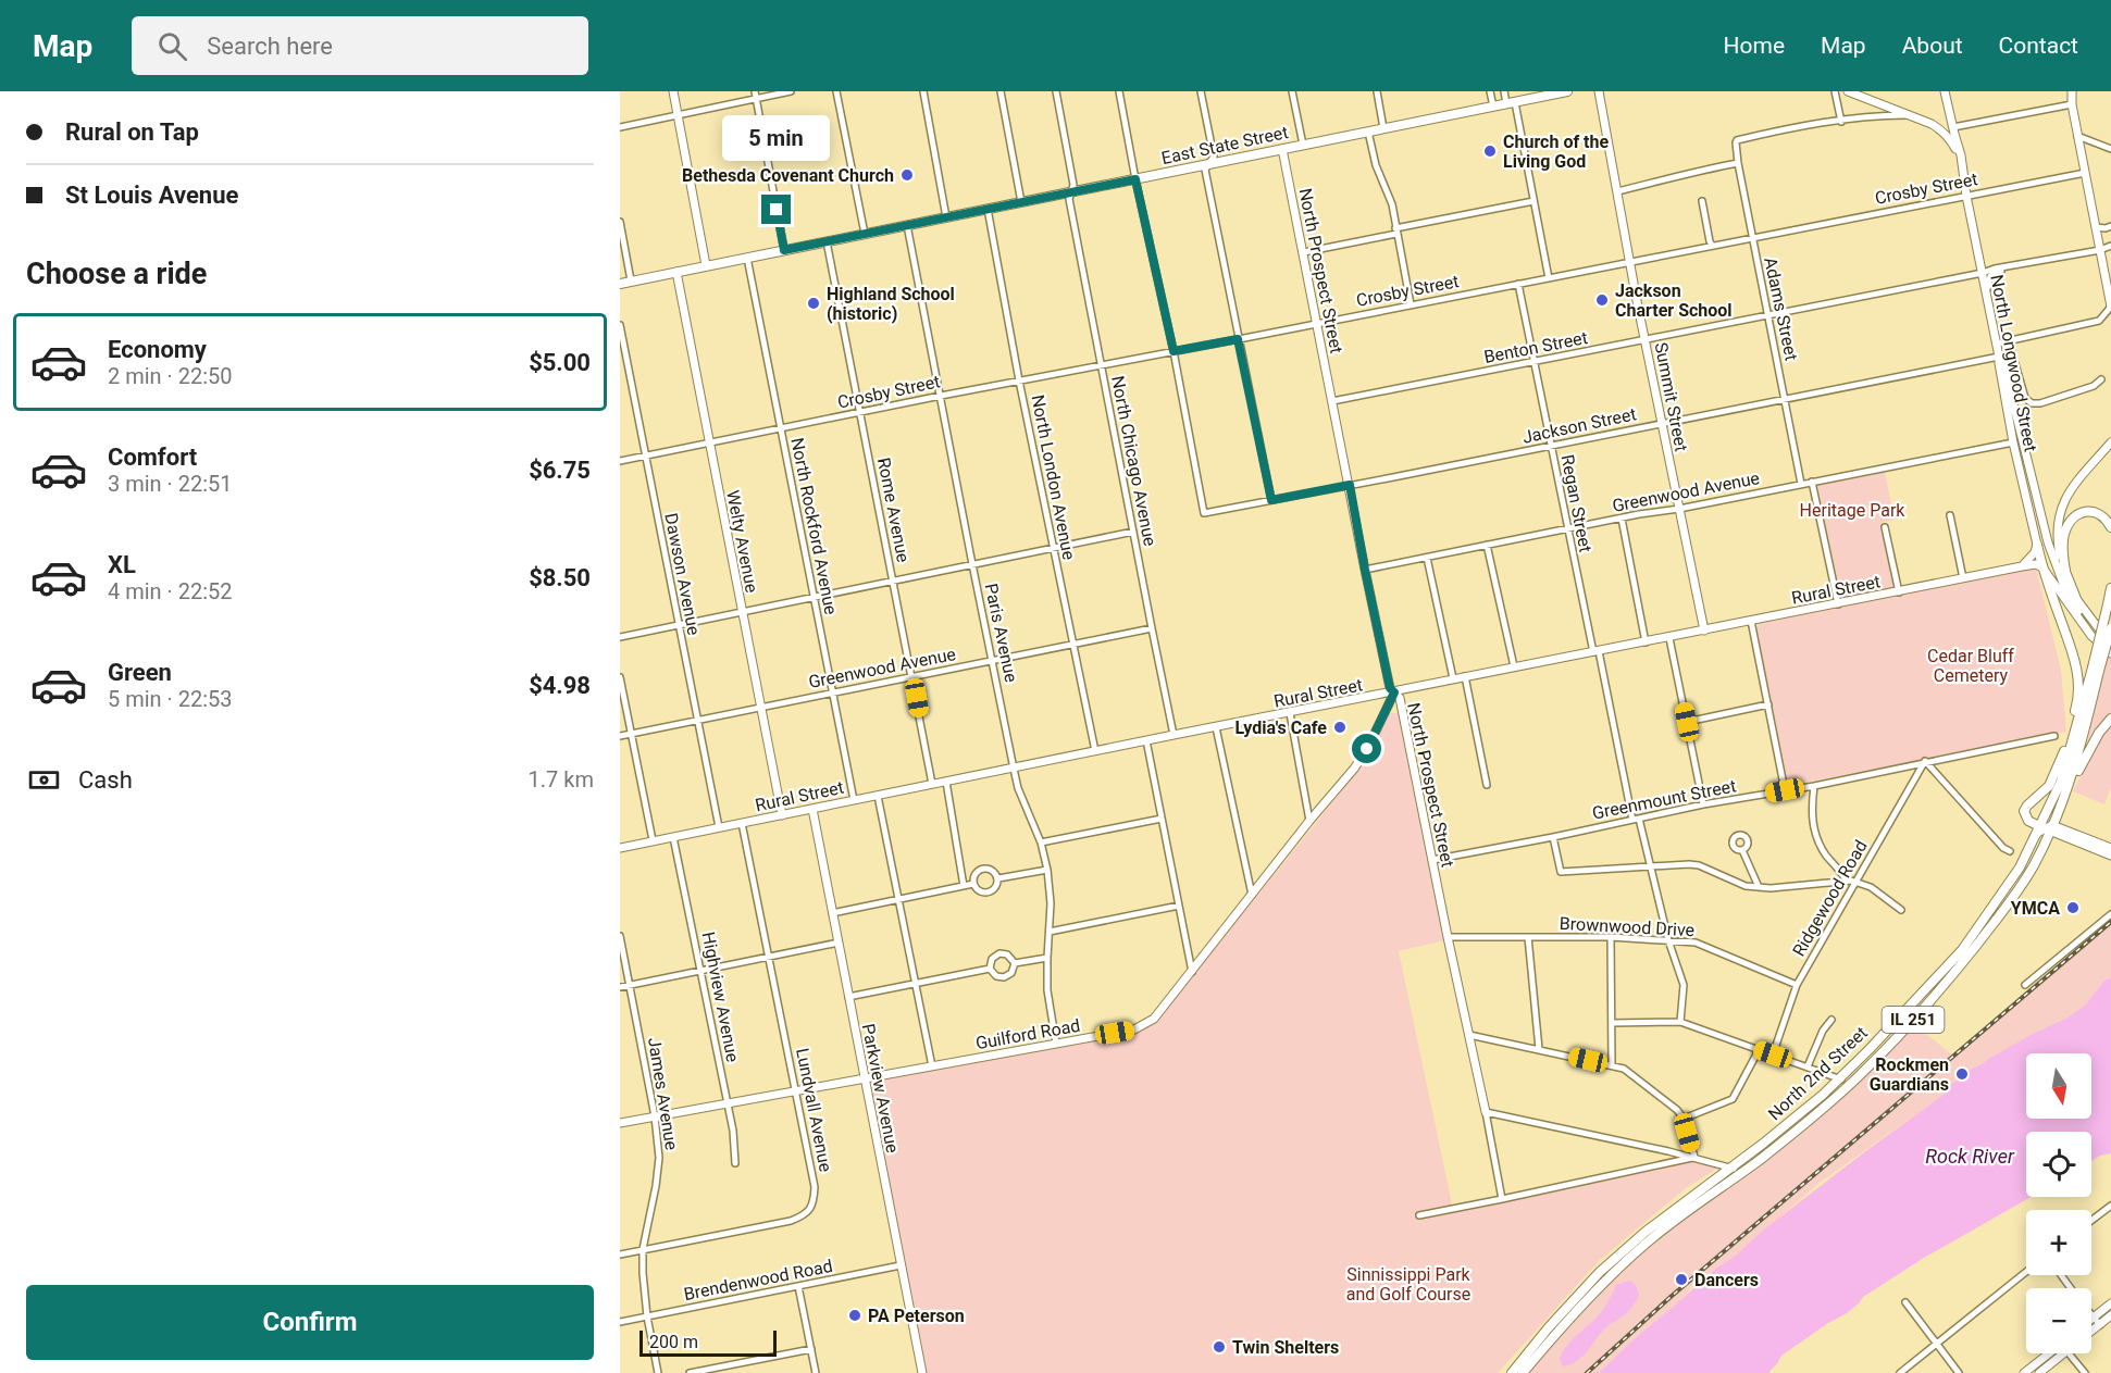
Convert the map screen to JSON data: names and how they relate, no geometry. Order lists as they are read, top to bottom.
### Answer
{
  "streets": {
    "main road": ["East State Street", "IL 251", "North 2nd Street"],
    "street": [
      "Crosby Street",
      "North Prospect Street",
      "Adams Street",
      "Benton Street",
      "North Longwood Street",
      "Summit Street",
      "Jackson Street",
      "North Chicago Avenue",
      "North London Avenue",
      "Greenwood Avenue",
      "Regan Street",
      "Rome Avenue",
      "North Rockford Avenue",
      "Welty Avenue",
      "Dawson Avenue",
      "Rural Street",
      "Paris Avenue",
      "Greenmount Street",
      "Ridgewood Road",
      "Brownwood Drive",
      "Highview Avenue",
      "Guilford Road",
      "Parkview Avenue",
      "James Avenue",
      "Lundvall Avenue",
      "Brendenwood Road"
    ]
  },
  "crossings": [
    ["East State Street", "North Prospect Street"],
    ["East State Street", "North Chicago Avenue"],
    ["East State Street", "North London Avenue"],
    ["East State Street", "Rome Avenue"],
    ["East State Street", "North Rockford Avenue"],
    ["East State Street", "Welty Avenue"],
    ["East State Street", "Paris Avenue"],
    ["Crosby Street", "North Prospect Street"],
    ["Crosby Street", "Adams Street"],
    ["Crosby Street", "North Longwood Street"],
    ["Crosby Street", "Summit Street"],
    ["Crosby Street", "Jackson Street"],
    ["Crosby Street", "North Chicago Avenue"],
    ["Crosby Street", "North London Avenue"],
    ["Crosby Street", "Regan Street"],
    ["Crosby Street", "Rome Avenue"],
    ["Crosby Street", "North Rockford Avenue"],
    ["Crosby Street", "Welty Avenue"],
    ["Crosby Street", "Dawson Avenue"],
    ["Crosby Street", "Paris Avenue"],
    ["North Prospect Street", "Benton Street"],
    ["North Prospect Street", "Jackson Street"],
    ["North Prospect Street", "Greenwood Avenue"],
    ["North Prospect Street", "Rural Street"],
    ["North Prospect Street", "Greenmount Street"],
    ["North Prospect Street", "Brownwood Drive"],
    ["North Prospect Street", "Guilford Road"],
    ["Adams Street", "Benton Street"],
    ["Adams Street", "Jackson Street"],
    ["Adams Street", "Greenwood Avenue"],
    ["Benton Street", "North Longwood Street"],
    ["Benton Street", "Summit Street"],
    ["Benton Street", "Regan Street"],
    ["North Longwood Street", "Jackson Street"],
    ["North Longwood Street", "Greenwood Avenue"],
    ["Summit Street", "Jackson Street"],
    ["Summit Street", "Greenwood Avenue"],
    ["Summit Street", "Rural Street"],
    ["Jackson Street", "Regan Street"],
    ["North Chicago Avenue", "Greenwood Avenue"],
    ["North Chicago Avenue", "Rural Street"],
    ["North London Avenue", "Greenwood Avenue"],
    ["North London Avenue", "Rural Street"],
    ["Greenwood Avenue", "Regan Street"],
    ["Greenwood Avenue", "Rome Avenue"],
    ["Greenwood Avenue", "North Rockford Avenue"],
    ["Greenwood Avenue", "Welty Avenue"],
    ["Greenwood Avenue", "Dawson Avenue"],
    ["Greenwood Avenue", "Paris Avenue"],
    ["Regan Street", "Rural Street"],
    ["Regan Street", "Greenmount Street"],
    ["Regan Street", "Brownwood Drive"],
    ["Rome Avenue", "Rural Street"],
    ["North Rockford Avenue", "Rural Street"],
    ["Welty Avenue", "Rural Street"],
    ["Dawson Avenue", "Rural Street"],
    ["Rural Street", "Paris Avenue"],
    ["Rural Street", "Highview Avenue"],
    ["Rural Street", "Guilford Road"],
    ["Rural Street", "Parkview Avenue"],
    ["Rural Street", "Lundvall Avenue"],
    ["Paris Avenue", "Guilford Road"],
    ["Greenmount Street", "Ridgewood Road"],
    ["Ridgewood Road", "Brownwood Drive"],
    ["Highview Avenue", "Guilford Road"],
    ["Guilford Road", "Parkview Avenue"],
    ["Guilford Road", "James Avenue"],
    ["Guilford Road", "Lundvall Avenue"],
    ["Parkview Avenue", "Brendenwood Road"],
    ["James Avenue", "Lundvall Avenue"],
    ["James Avenue", "Brendenwood Road"]
  ],
  "water": ["Rock River"],
  "parks": ["Heritage Park", "Cedar Bluff Cemetery", "Sinnissippi Park and Golf Course"],
  "places": [
    "Church of the Living God",
    "Bethesda Covenant Church",
    "Jackson Charter School",
    "Highland School (historic)",
    "Lydia's Cafe",
    "YMCA",
    "Rockmen Guardians",
    "Dancers",
    "PA Peterson",
    "Twin Shelters"
  ],
  "scale_bar": "200 m",
  "north": "bottom",
  "page": {
    "header": "Map",
    "search": "Search here",
    "nav": [
      "Home",
      "Map",
      "About",
      "Contact"
    ],
    "banner": ["Rural on Tap", "St Louis Avenue"],
    "bubble": "5 min",
    "heading": "Choose a ride",
    "list": [
      {
        "name": "Economy",
        "note": "2 min · 22:50",
        "value": "$5.00"
      },
      {
        "name": "Comfort",
        "note": "3 min · 22:51",
        "value": "$6.75"
      },
      {
        "name": "XL",
        "note": "4 min · 22:52",
        "value": "$8.50"
      },
      {
        "name": "Green",
        "note": "5 min · 22:53",
        "value": "$4.98"
      }
    ],
    "pay": ["Cash", "1.7 km"],
    "map_buttons": ["+", "−"],
    "buttons": "Confirm",
    "scale": "200 m"
  }
}
